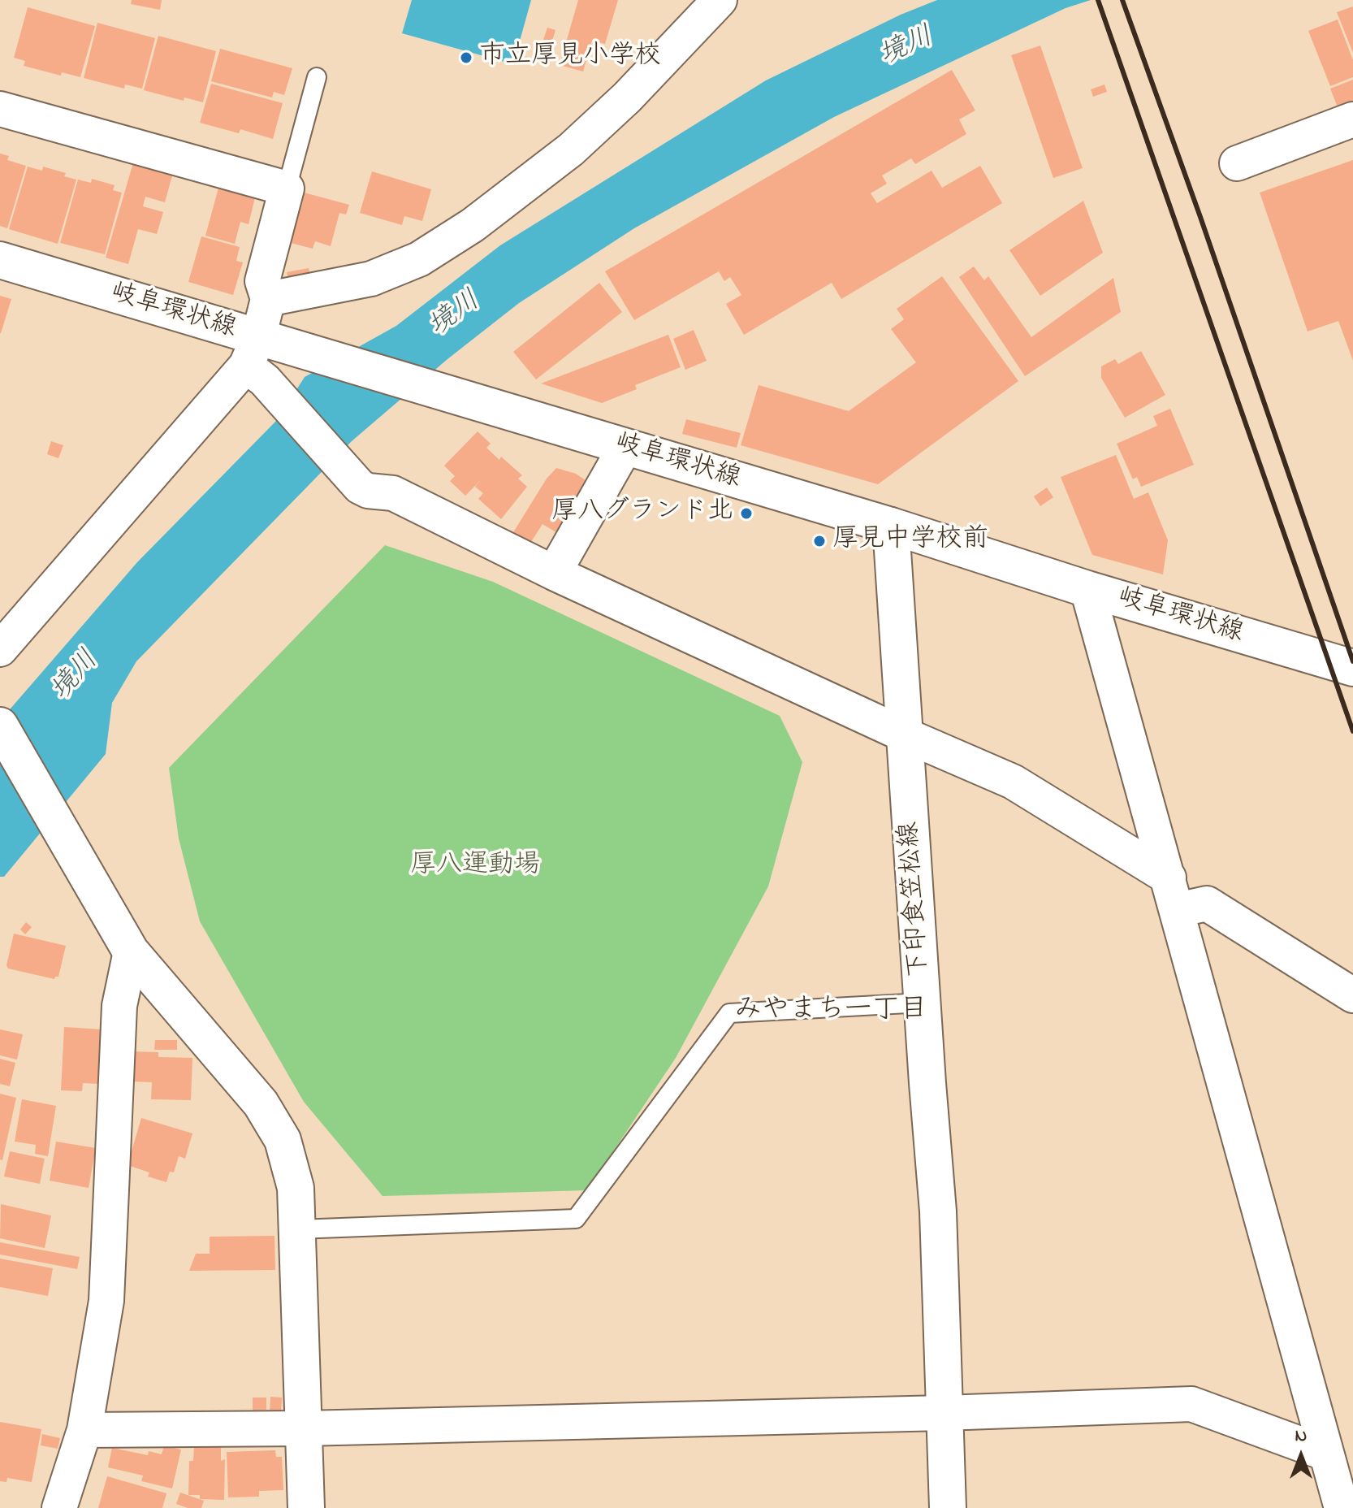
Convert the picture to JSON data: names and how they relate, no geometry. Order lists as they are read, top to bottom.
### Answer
{
  "streets": {
    "main road": ["岐阜環状線", "下印食笠松線"]
  },
  "crossings": [
    ["岐阜環状線", "下印食笠松線"]
  ],
  "districts": ["みやまち一丁目"],
  "water": ["境川"],
  "parks": ["厚八運動場"],
  "places": ["市立厚見小学校", "厚八グランド北", "厚見中学校前"],
  "north": "top"
}
